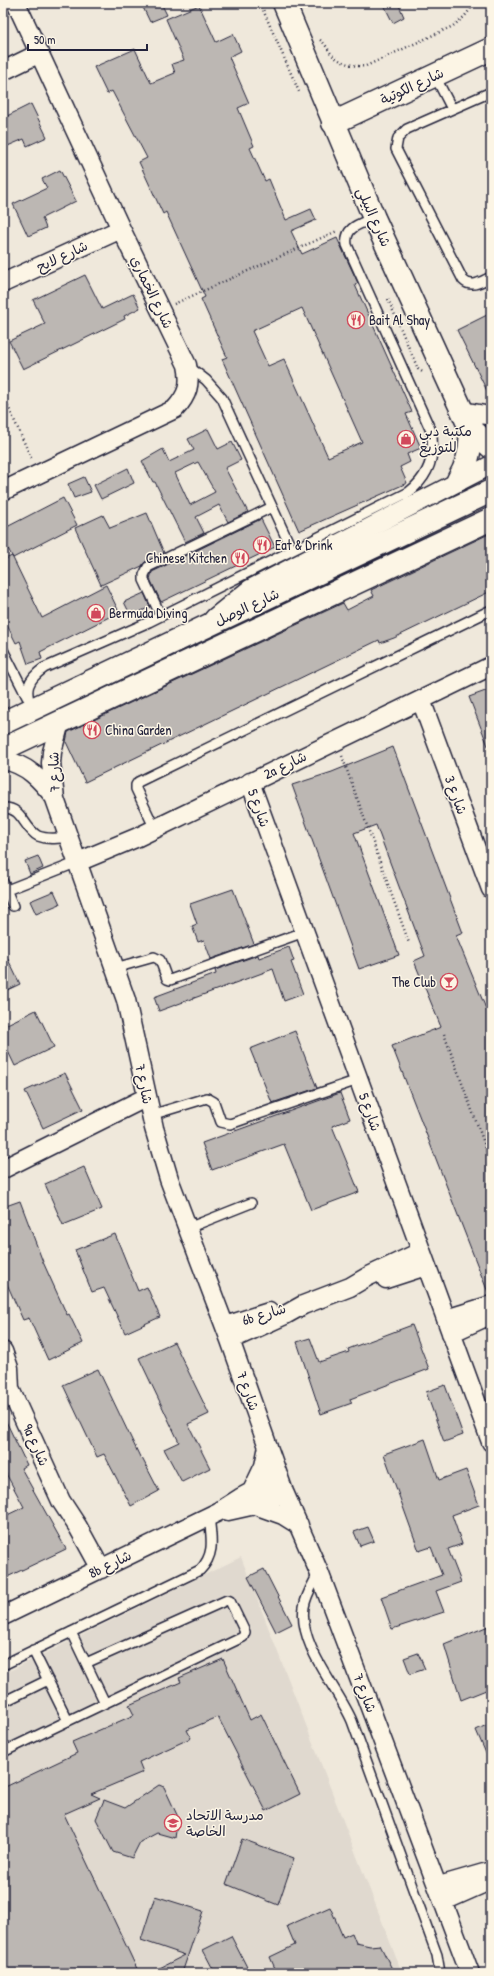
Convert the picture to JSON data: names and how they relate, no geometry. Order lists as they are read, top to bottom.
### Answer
{
  "streets": {
    "main road": ["شارع الكوتية", "شارع البيلي", "شارع الوصل"],
    "street": [
      "شارع لايح",
      "شارع الخماري",
      "2a شارع",
      "شارع 7",
      "شارع 3",
      "شارع 5",
      "6b شارع",
      "9a شارع",
      "8b شارع"
    ]
  },
  "crossings": [
    ["شارع الكوتية", "شارع البيلي"],
    ["شارع لايح", "شارع الخماري"],
    ["شارع الوصل", "شارع 7"],
    ["2a شارع", "شارع 7"],
    ["2a شارع", "شارع 3"],
    ["2a شارع", "شارع 5"],
    ["شارع 7", "6b شارع"],
    ["شارع 7", "8b شارع"],
    ["شارع 5", "6b شارع"],
    ["9a شارع", "8b شارع"]
  ],
  "places": {
    "restaurant": [
      "Bait Al Shay",
      "Eat & Drink",
      "Chinese Kitchen",
      "China Garden"
    ],
    "shop": ["مكتبة دبي للتوزيع", "Bermuda Diving"],
    "bar": ["The Club"],
    "school or university": ["مدرسة الاتحاد الخاصة"]
  },
  "scale_bar": "50 m"
}
